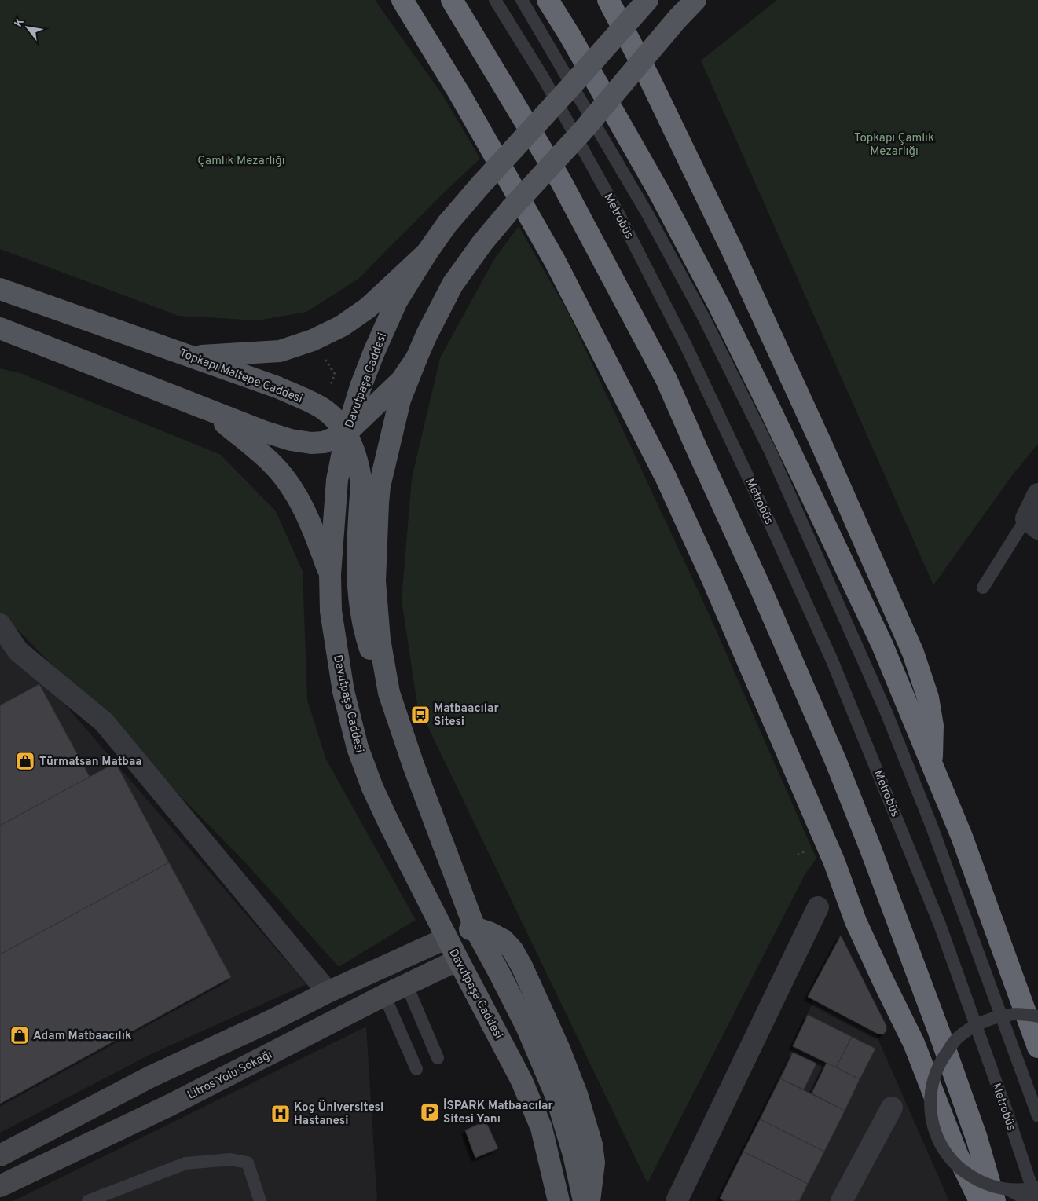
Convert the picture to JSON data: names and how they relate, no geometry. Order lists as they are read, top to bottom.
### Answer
{
  "streets": {
    "main road": ["Topkapı Maltepe Caddesi", "Davutpaşa Caddesi", "Litros Yolu Sokağı"],
    "lane": ["Metrobüs"]
  },
  "crossings": [
    ["Topkapı Maltepe Caddesi", "Davutpaşa Caddesi"],
    ["Davutpaşa Caddesi", "Litros Yolu Sokağı"]
  ],
  "parks": ["Topkapı Çamlık Mezarlığı", "Çamlık Mezarlığı"],
  "places": {
    "bus stop": ["Matbaacılar Sitesi"],
    "shop": ["Türmatsan Matbaa", "Adam Matbaacılık"],
    "parking": ["İSPARK Matbaacılar Sitesi Yanı"],
    "hospital": ["Koç Üniversitesi Hastanesi"]
  },
  "north": "top left"
}
